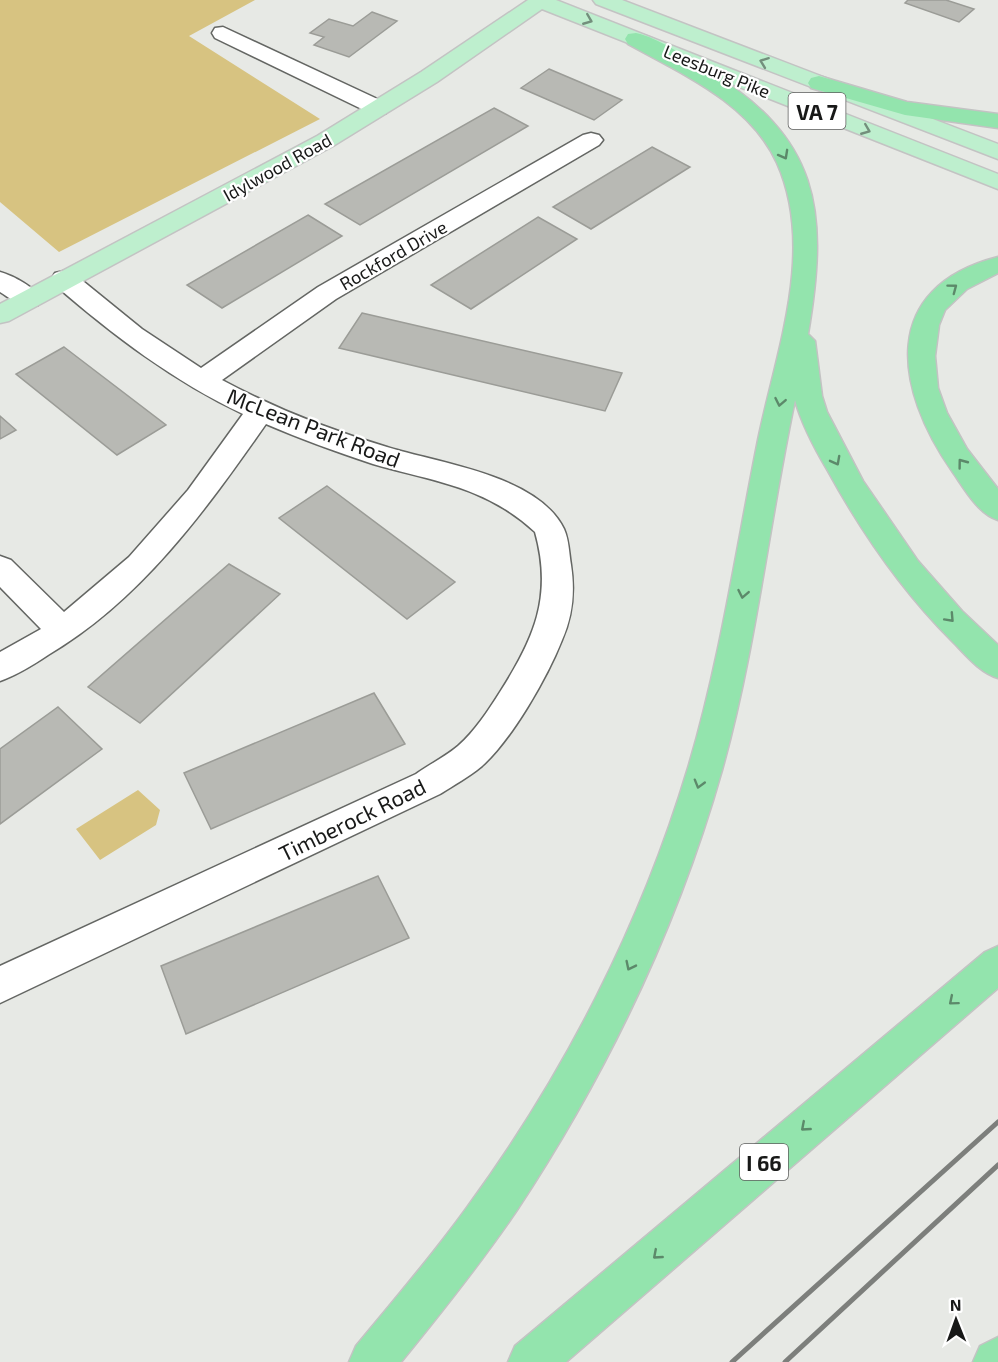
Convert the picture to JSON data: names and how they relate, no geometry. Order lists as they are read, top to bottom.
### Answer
{
  "streets": {
    "highway": ["I 66"],
    "main road": ["Leesburg Pike", "VA 7", "Idylwood Road"],
    "street": ["Rockford Drive", "McLean Park Road", "Timberock Road"]
  },
  "crossings": [
    ["Leesburg Pike", "Idylwood Road"],
    ["Idylwood Road", "McLean Park Road"],
    ["Rockford Drive", "McLean Park Road"],
    ["McLean Park Road", "Timberock Road"]
  ],
  "north": "top"
}
